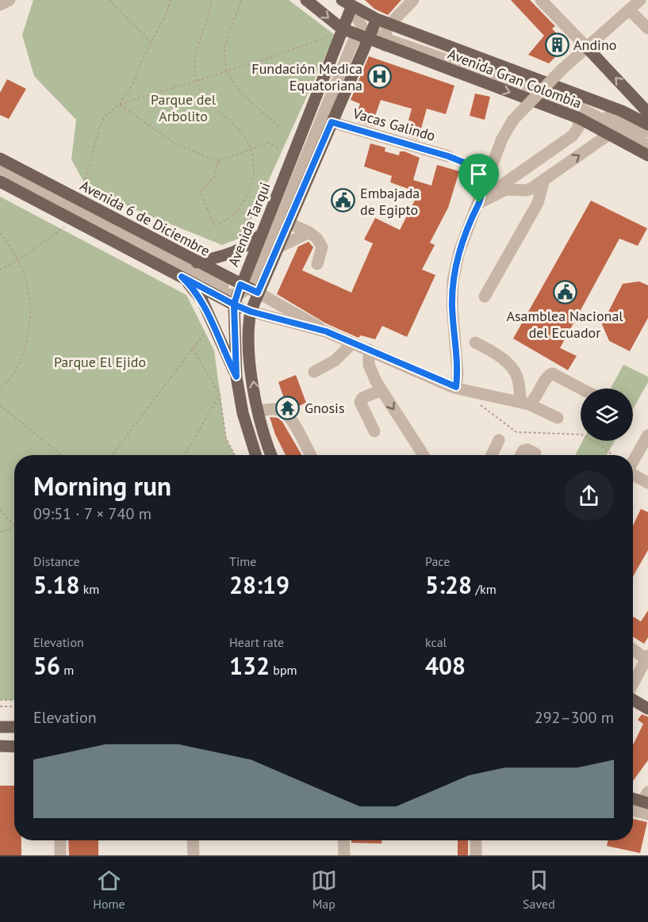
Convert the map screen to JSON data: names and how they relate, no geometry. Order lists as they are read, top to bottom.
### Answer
{
  "streets": {
    "main road": ["Avenida Gran Colombia", "Avenida 6 de Diciembre", "Avenida Tarqui"],
    "street": ["Vacas Galindo"]
  },
  "crossings": [
    ["Avenida Gran Colombia", "Avenida Tarqui"],
    ["Vacas Galindo", "Avenida Tarqui"],
    ["Avenida 6 de Diciembre", "Avenida Tarqui"]
  ],
  "parks": ["Parque del Arbolito", "Parque El Ejido"],
  "places": {
    "building": ["Andino"],
    "hospital": ["Fundación Medica Equatoriana"],
    "public building": ["Embajada de Egipto", "Asamblea Nacional del Ecuador"],
    "temple": ["Gnosis"]
  },
  "page": {
    "heading": ["Morning run", "09:51 · 7 × 740 m"],
    "stats": [
      ["Distance", "5.18 km"],
      ["Time", "28:19"],
      ["Pace", "5:28 /km"],
      ["Elevation", "56 m"],
      ["Heart rate", "132 bpm"],
      ["kcal", "408"]
    ],
    "chart": ["Elevation", "292–300 m"],
    "tabs": ["Home", "Map", "Saved"]
  }
}
